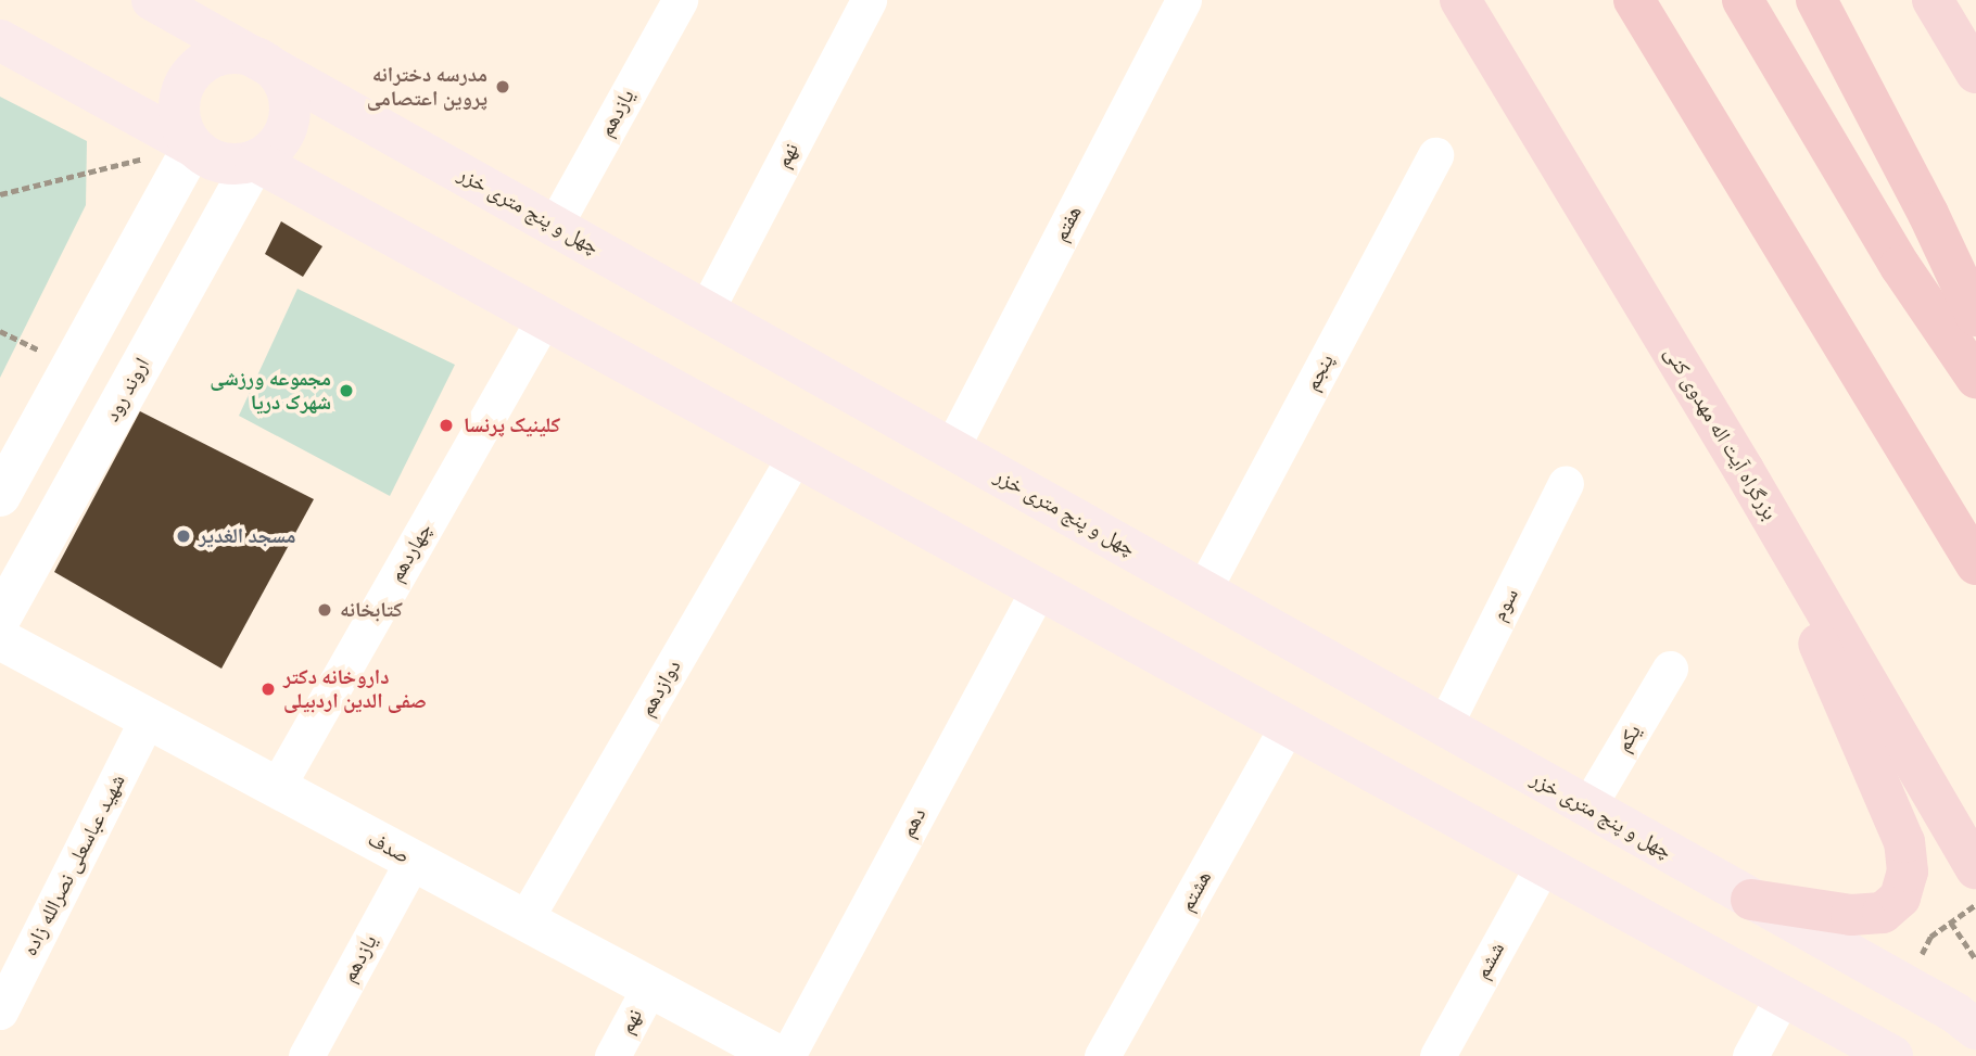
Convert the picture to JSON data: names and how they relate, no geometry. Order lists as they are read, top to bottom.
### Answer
{
  "streets": {
    "main road": ["چهل و پنج متری خزر", "بزرگراه آیت اله مهدوی کنی"],
    "street": [
      "یازدهم",
      "نهم",
      "هفتم",
      "پنجم",
      "اروند رود",
      "چهاردهم",
      "سوم",
      "دوازدهم",
      "یکم",
      "دهم",
      "صدف",
      "شهید عباسعلی نصرالله زاده",
      "هشتم",
      "ششم"
    ]
  },
  "crossings": [
    ["یازدهم", "چهل و پنج متری خزر"],
    ["یازدهم", "صدف"],
    ["نهم", "چهل و پنج متری خزر"],
    ["نهم", "صدف"],
    ["چهل و پنج متری خزر", "هفتم"],
    ["چهل و پنج متری خزر", "پنجم"],
    ["چهل و پنج متری خزر", "اروند رود"],
    ["چهل و پنج متری خزر", "سوم"],
    ["چهل و پنج متری خزر", "یکم"],
    ["چهاردهم", "صدف"],
    ["دوازدهم", "صدف"],
    ["صدف", "شهید عباسعلی نصرالله زاده"]
  ],
  "places": [
    "مدرسه دخترانه پروین اعتصامی",
    "مجموعه ورزشی شهرک دریا",
    "کلینیک پرنسا",
    "مسجد الغدیر",
    "کتابخانه",
    "داروخانه دکتر صفی الدین اردبیلی"
  ]
}
